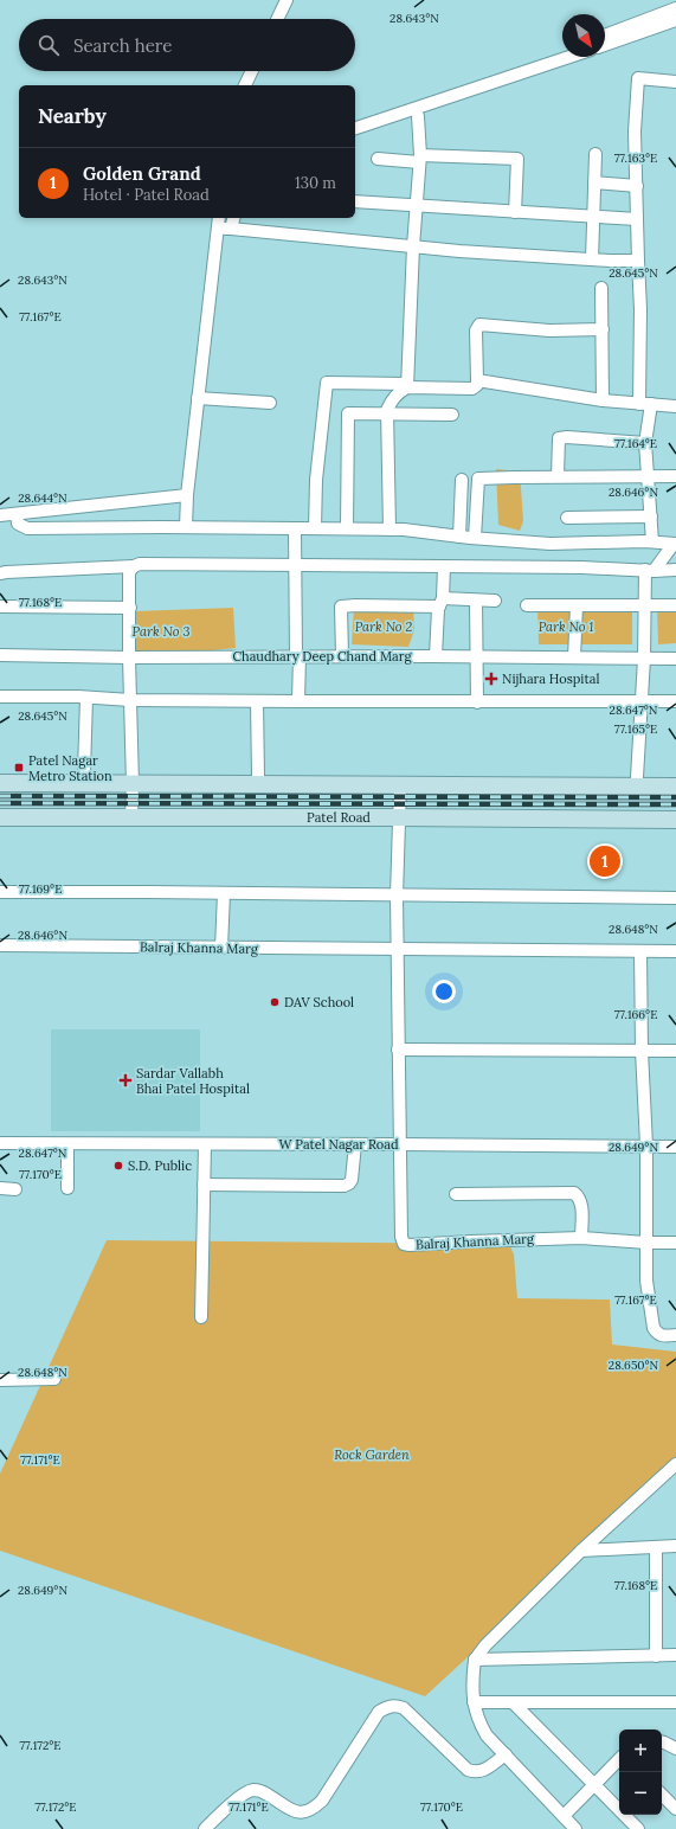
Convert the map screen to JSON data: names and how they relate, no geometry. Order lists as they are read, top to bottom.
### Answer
{
  "streets": {
    "main road": ["Patel Road"],
    "street": ["Chaudhary Deep Chand Marg", "Balraj Khanna Marg", "W Patel Nagar Road"]
  },
  "crossings": [
    ["Balraj Khanna Marg", "W Patel Nagar Road"]
  ],
  "parks": [
    "Park No 2",
    "Park No 1",
    "Park No 3",
    "Rock Garden"
  ],
  "places": {
    "health": ["Nijhara Hospital", "Sardar Vallabh Bhai Patel Hospital"],
    "transit": ["Patel Nagar Metro Station"],
    "other": ["DAV School", "S.D. Public"]
  },
  "north": "bottom right",
  "page": {
    "search": "Search here",
    "heading": "Nearby",
    "list": [
      {
        "mark": "1",
        "name": "Golden Grand",
        "note": "Hotel · Patel Road",
        "value": "130 m"
      }
    ],
    "pins": "1",
    "map_buttons": ["+", "−"]
  },
  "coordinates": [
    "28.643°N",
    "77.163°E",
    "28.645°N",
    "77.167°E",
    "77.164°E",
    "28.646°N",
    "28.644°N",
    "77.168°E",
    "28.647°N",
    "77.165°E",
    "77.169°E",
    "28.648°N",
    "77.166°E",
    "28.649°N",
    "77.170°E",
    "28.650°N",
    "77.171°E",
    "77.172°E"
  ]
}
